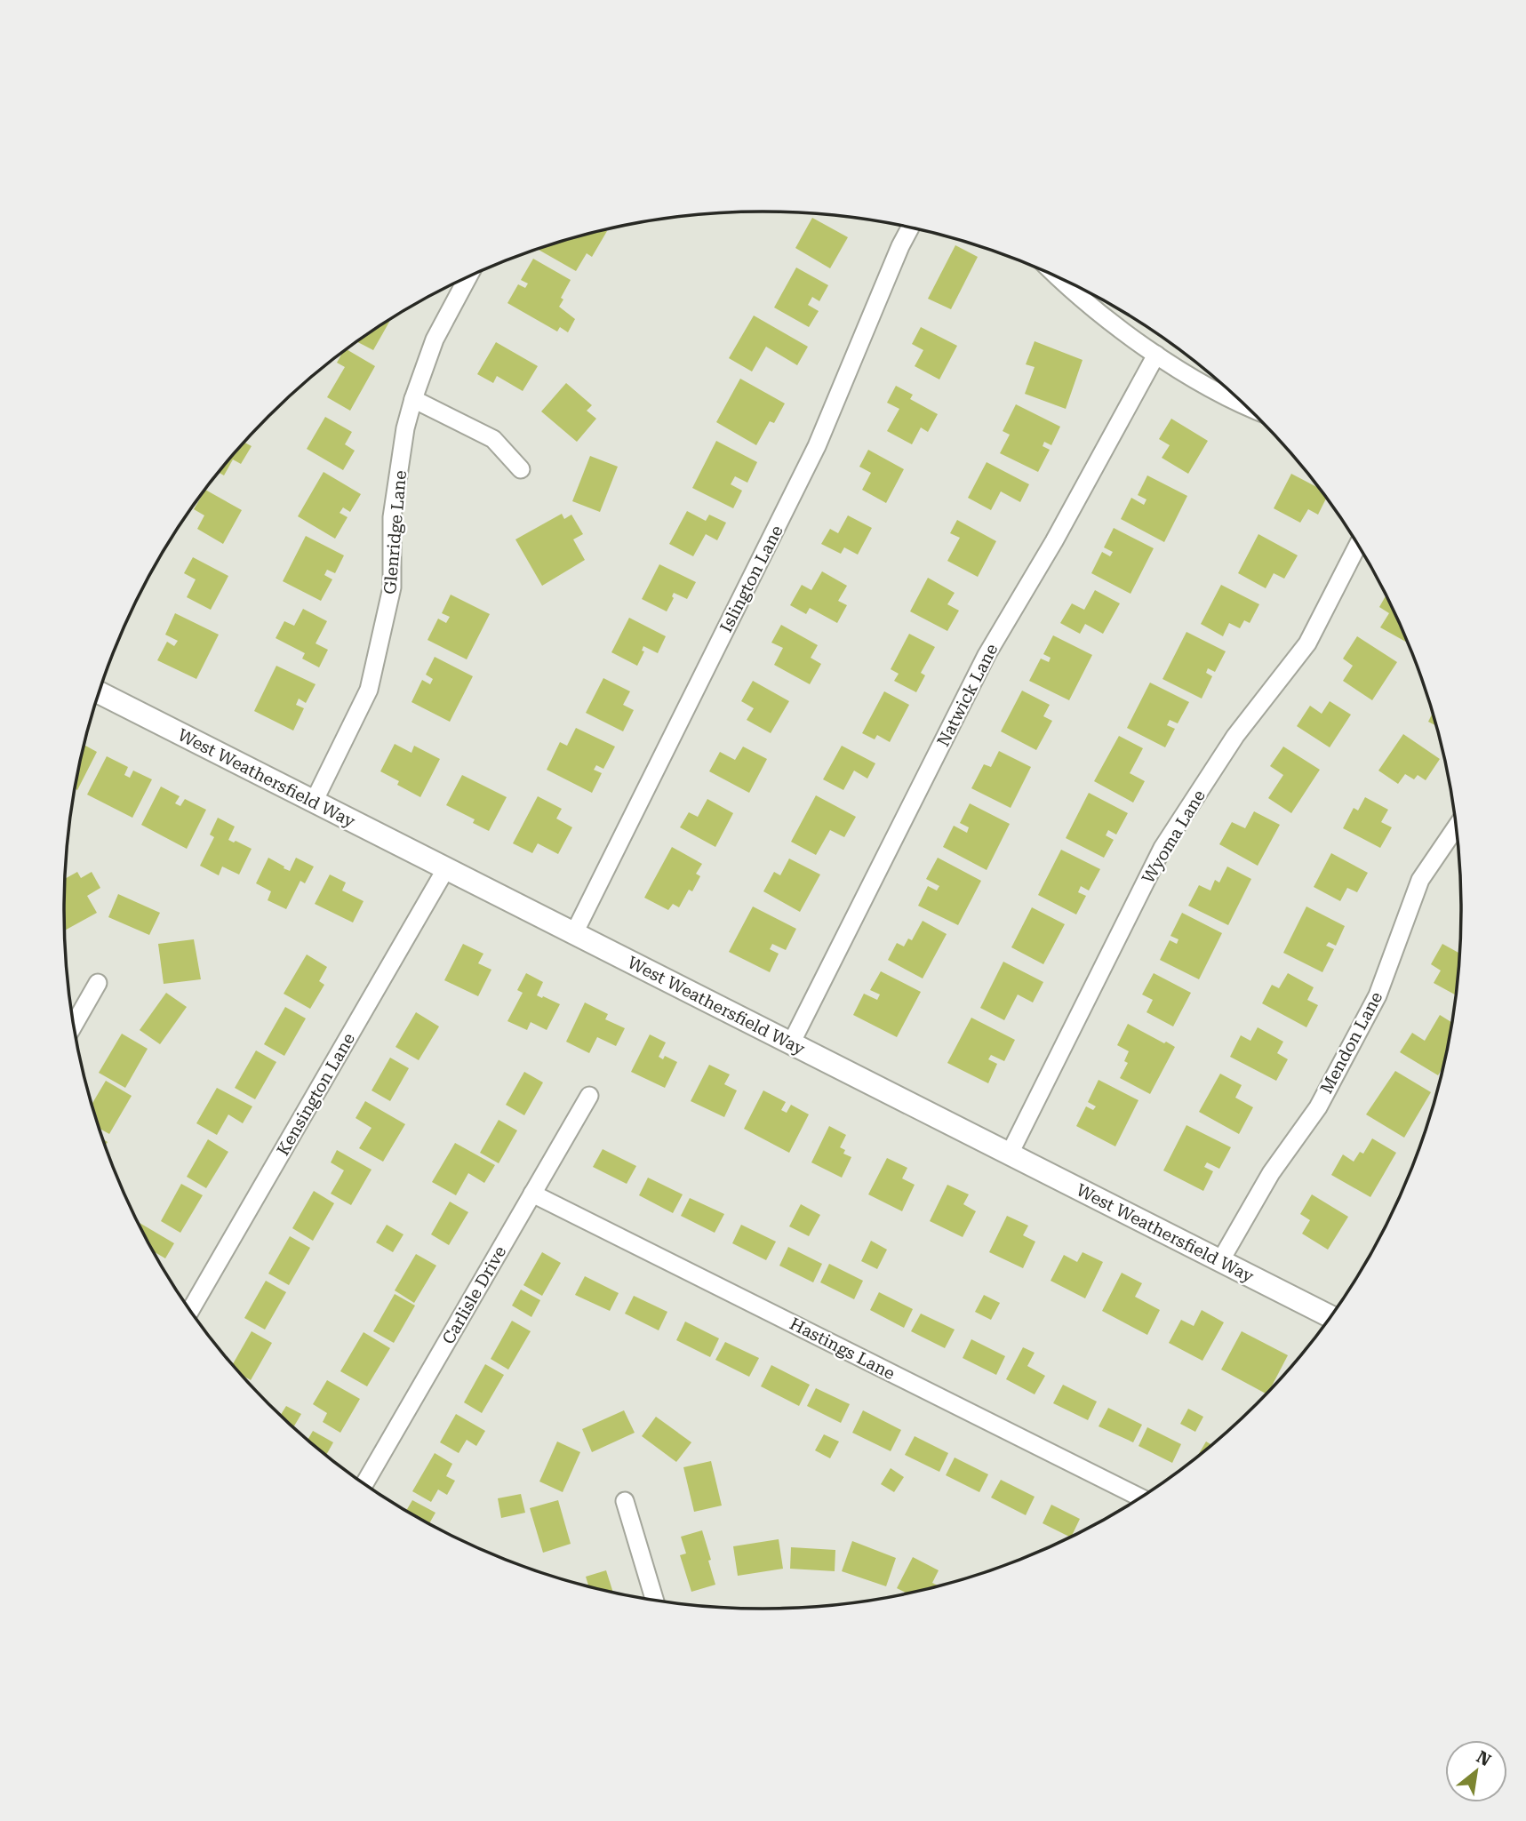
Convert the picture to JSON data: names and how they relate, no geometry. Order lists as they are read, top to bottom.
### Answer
{
  "streets": {
    "street": [
      "Glenridge Lane",
      "Islington Lane",
      "Natwick Lane",
      "West Weathersfield Way",
      "Wyoma Lane",
      "Mendon Lane",
      "Kensington Lane",
      "Carlisle Drive",
      "Hastings Lane"
    ]
  },
  "crossings": [
    ["Glenridge Lane", "West Weathersfield Way"],
    ["Islington Lane", "West Weathersfield Way"],
    ["Natwick Lane", "West Weathersfield Way"],
    ["West Weathersfield Way", "Wyoma Lane"],
    ["West Weathersfield Way", "Mendon Lane"],
    ["West Weathersfield Way", "Kensington Lane"],
    ["Carlisle Drive", "Hastings Lane"]
  ],
  "north": "top right"
}
